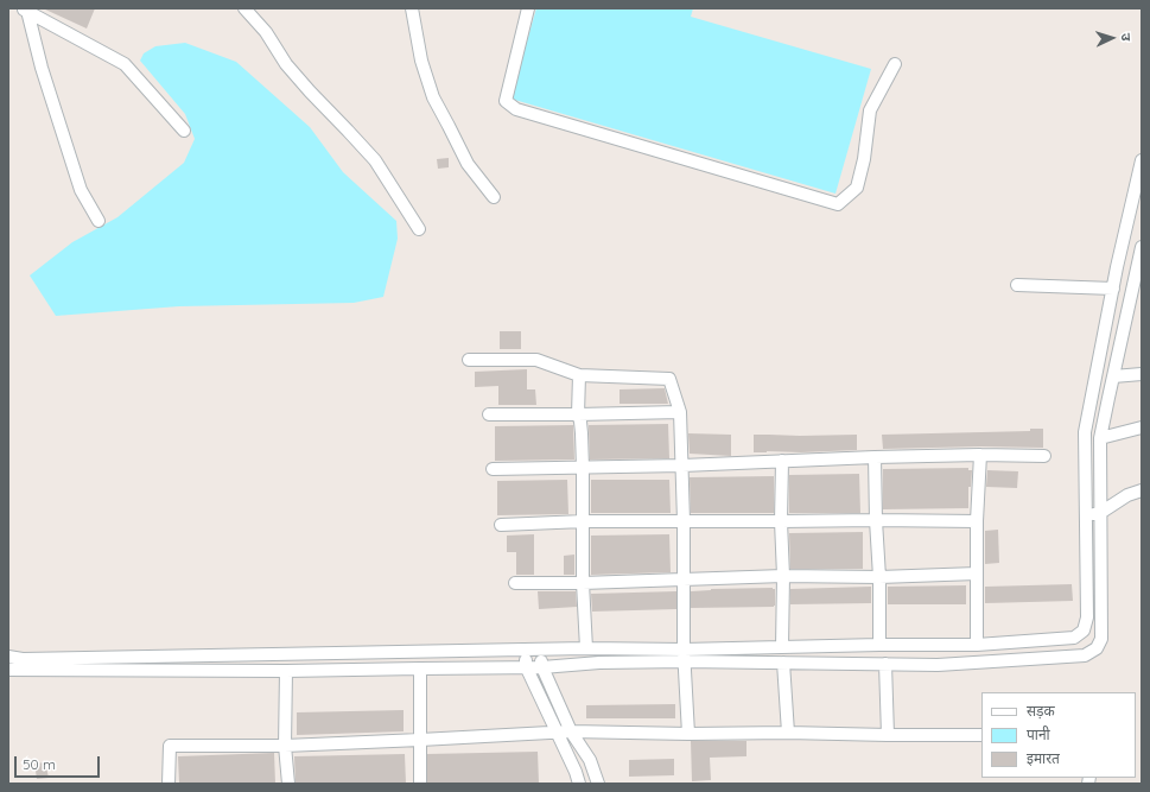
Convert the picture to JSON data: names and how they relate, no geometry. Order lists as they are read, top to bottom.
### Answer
{
  "legend": ["सड़क", "पानी", "इमारत"],
  "scale_bar": "50 m",
  "north": "right"
}
